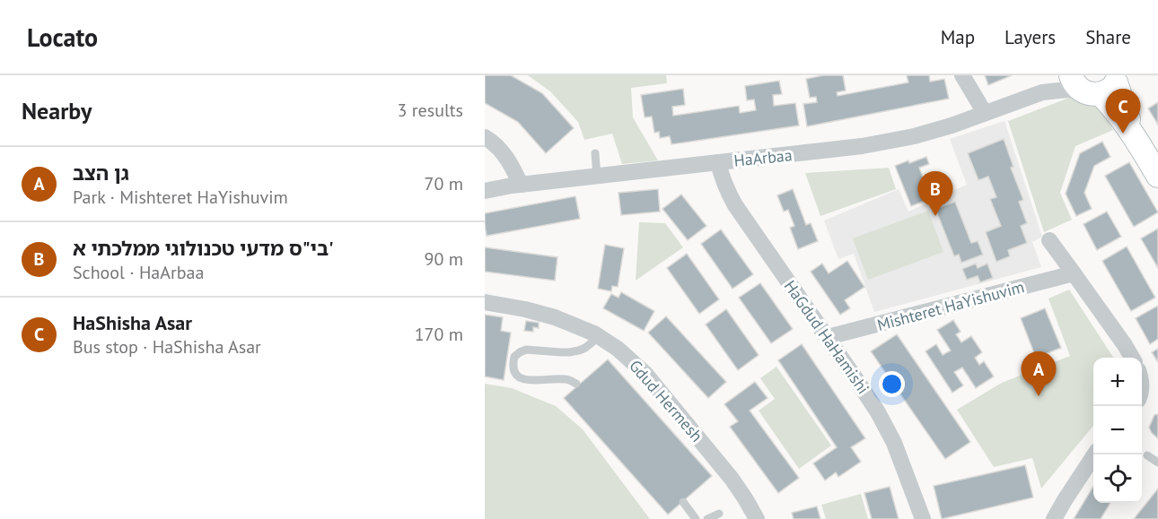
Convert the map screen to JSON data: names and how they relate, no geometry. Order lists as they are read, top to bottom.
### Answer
{
  "streets": {
    "street": [
      "HaArbaa",
      "Mishteret HaYishuvim",
      "HaGdud HaHamishi",
      "Gdud Hermesh"
    ]
  },
  "crossings": [
    ["HaArbaa", "HaGdud HaHamishi"],
    ["Mishteret HaYishuvim", "HaGdud HaHamishi"]
  ],
  "page": {
    "header": "Locato",
    "nav": ["Map", "Layers", "Share"],
    "heading": ["Nearby", "3 results"],
    "pins": ["C", "B", "A"],
    "list": [
      {
        "mark": "A",
        "name": "גן הצב",
        "note": "Park · Mishteret HaYishuvim",
        "value": "70 m"
      },
      {
        "mark": "B",
        "name": "בי\"ס מדעי טכנולוגי ממלכתי א'",
        "note": "School · HaArbaa",
        "value": "90 m"
      },
      {
        "mark": "C",
        "name": "HaShisha Asar",
        "note": "Bus stop · HaShisha Asar",
        "value": "170 m"
      }
    ],
    "map_buttons": ["+", "−"]
  }
}
